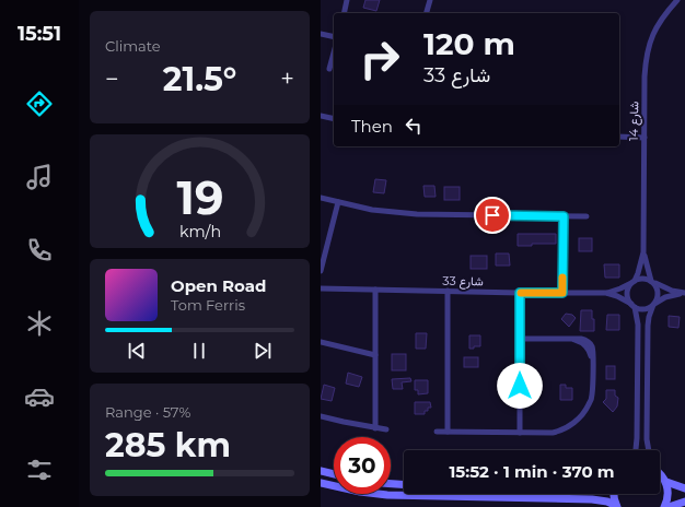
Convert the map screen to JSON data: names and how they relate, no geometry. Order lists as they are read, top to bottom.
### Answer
{
  "streets": {
    "street": ["شارع 14", "شارع 33"]
  },
  "crossings": [
    ["شارع 14", "شارع 33"]
  ],
  "page": {
    "tabs": "15:51",
    "tile": [
      "Climate",
      ["Range · 57%", "285 km"]
    ],
    "turn": ["120 m", "شارع 33"],
    "heat": ["−", "21.5°", "+"],
    "then": "Then",
    "song": ["Open Road", "Tom Ferris"],
    "limit": "30",
    "trip": "15:52 · 1 min · 370 m",
    "gauge": ["19", "km/h"]
  }
}
